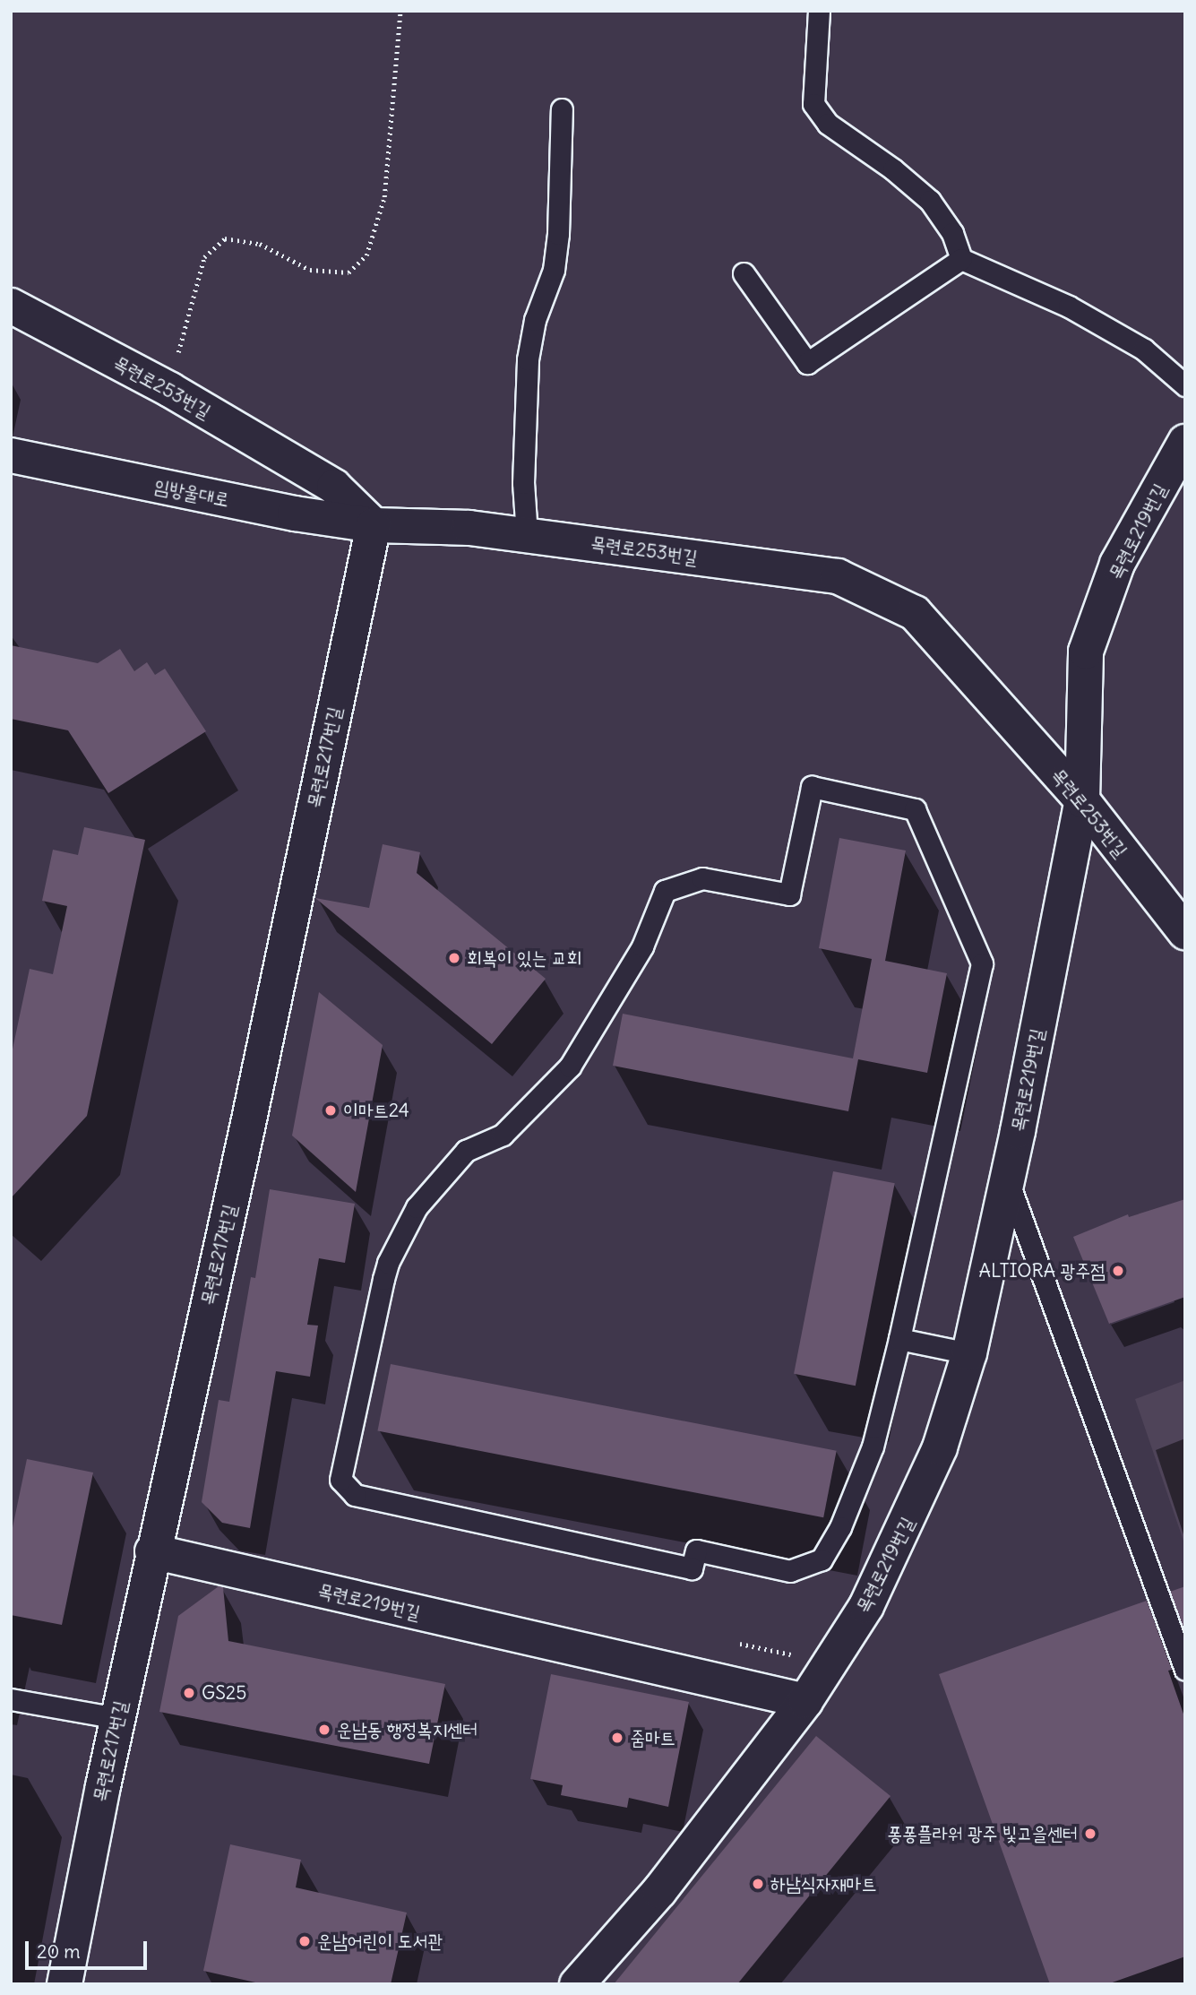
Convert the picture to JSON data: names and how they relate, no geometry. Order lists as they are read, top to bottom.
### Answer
{
  "streets": {
    "street": [
      "목련로253번길",
      "임방울대로",
      "목련로219번길",
      "목련로217번길"
    ]
  },
  "crossings": [
    ["목련로253번길", "임방울대로"],
    ["목련로253번길", "목련로219번길"],
    ["목련로253번길", "목련로217번길"],
    ["임방울대로", "목련로217번길"],
    ["목련로219번길", "목련로217번길"]
  ],
  "places": [
    "회복이 있는 교회",
    "이마트24",
    "ALTIORA 광주점",
    "GS25",
    "운남동 행정복지센터",
    "줌마트",
    "퐁퐁플라워 광주 빛고을센터",
    "하남식자재마트",
    "운남어린이 도서관"
  ],
  "scale_bar": "20 m"
}
